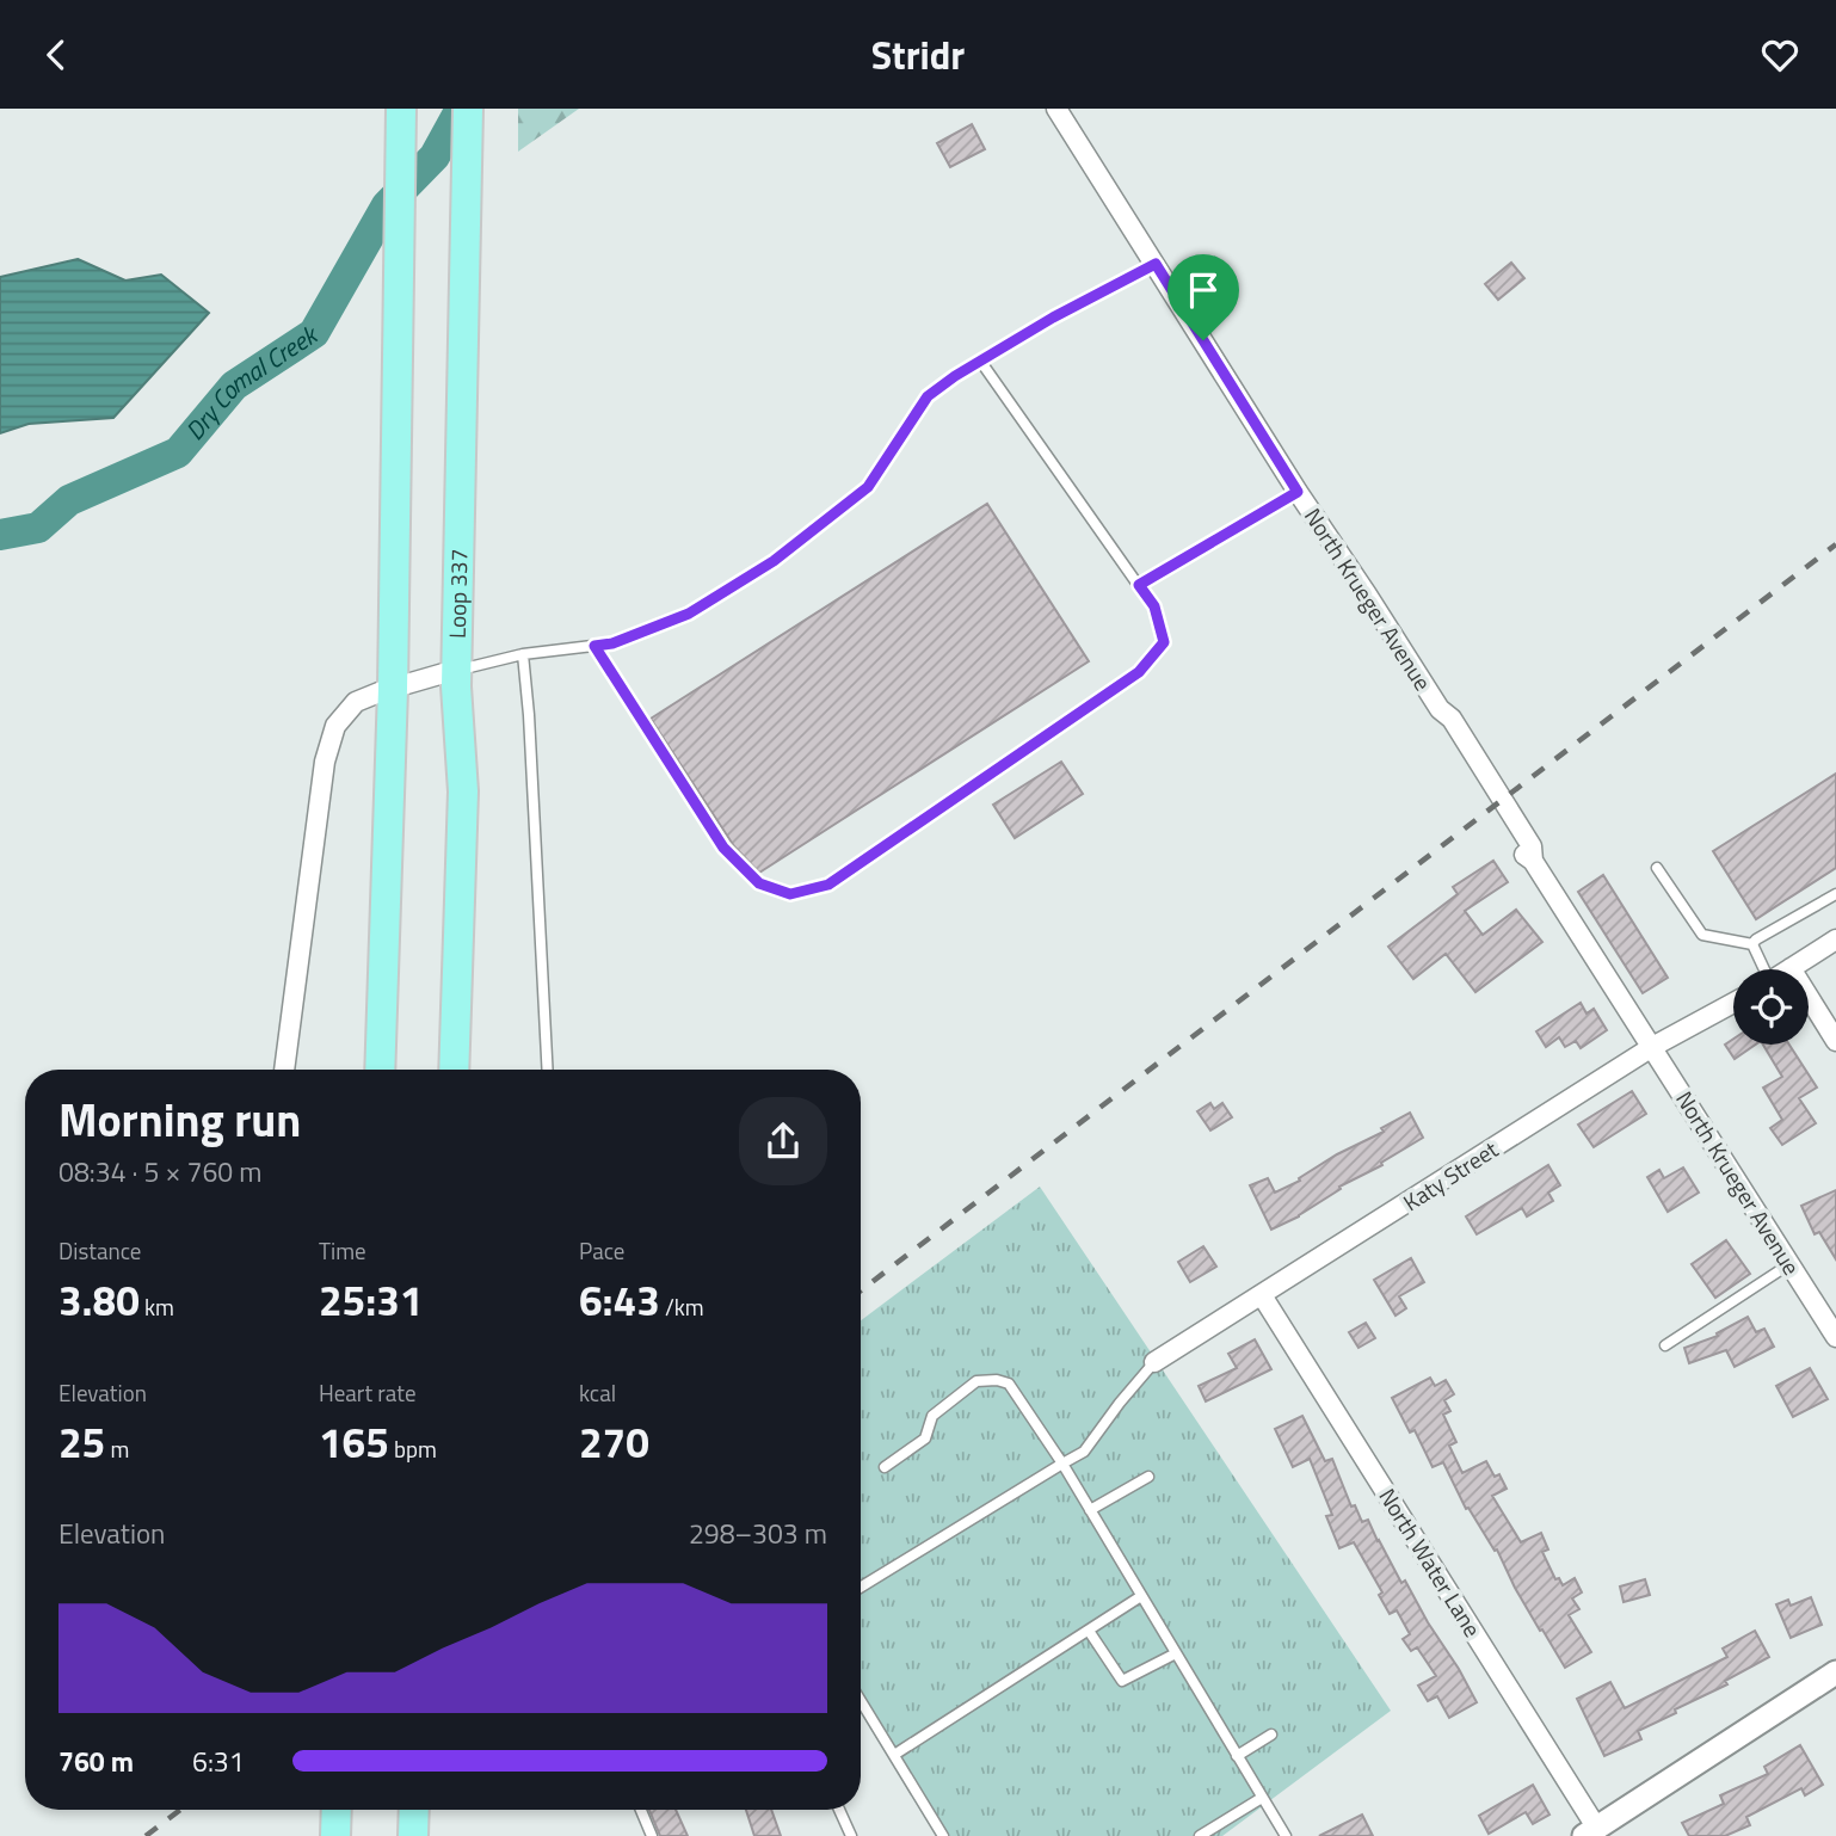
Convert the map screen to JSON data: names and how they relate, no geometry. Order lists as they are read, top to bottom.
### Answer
{
  "streets": {
    "main road": ["Loop 337"],
    "street": ["North Krueger Avenue", "Katy Street", "North Water Lane"]
  },
  "crossings": [
    ["North Krueger Avenue", "Katy Street"],
    ["Katy Street", "North Water Lane"]
  ],
  "water": ["Dry Comal Creek"],
  "page": {
    "header": "Stridr",
    "heading": ["Morning run", "08:34 · 5 × 760 m"],
    "stats": [
      ["Distance", "3.80 km"],
      ["Time", "25:31"],
      ["Pace", "6:43 /km"],
      ["Elevation", "25 m"],
      ["Heart rate", "165 bpm"],
      ["kcal", "270"]
    ],
    "chart": ["Elevation", "298–303 m"],
    "list": [
      {
        "name": "760 m",
        "note": "6:31"
      }
    ]
  }
}
